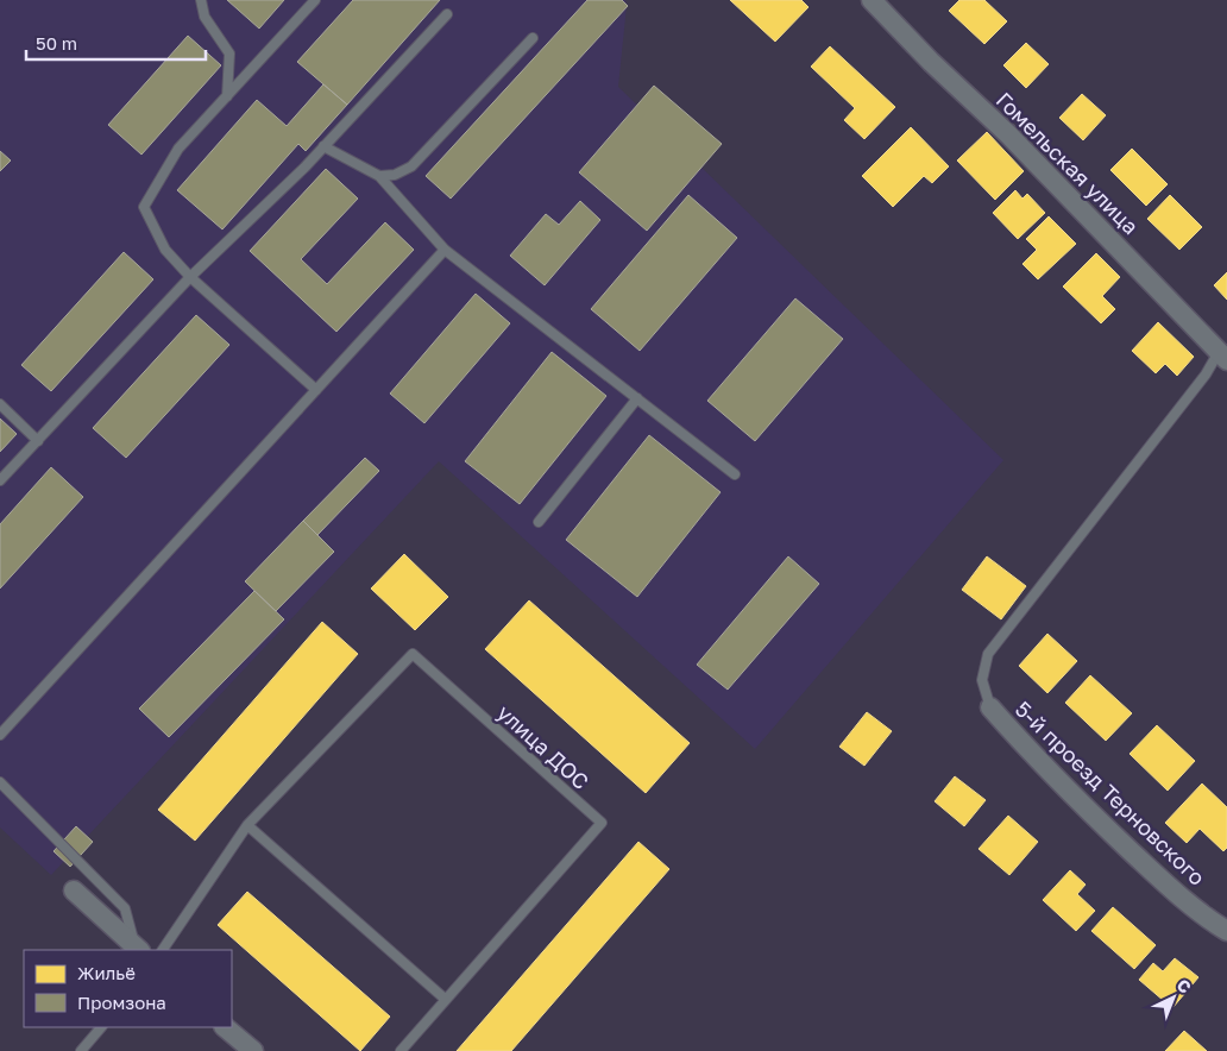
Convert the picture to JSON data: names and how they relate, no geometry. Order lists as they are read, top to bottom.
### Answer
{
  "streets": {
    "street": ["Гомельская улица", "5-й проезд Терновского"],
    "lane": ["улица ДОС"]
  },
  "legend": ["Жильё", "Промзона"],
  "scale_bar": "50 m",
  "north": "top right"
}
